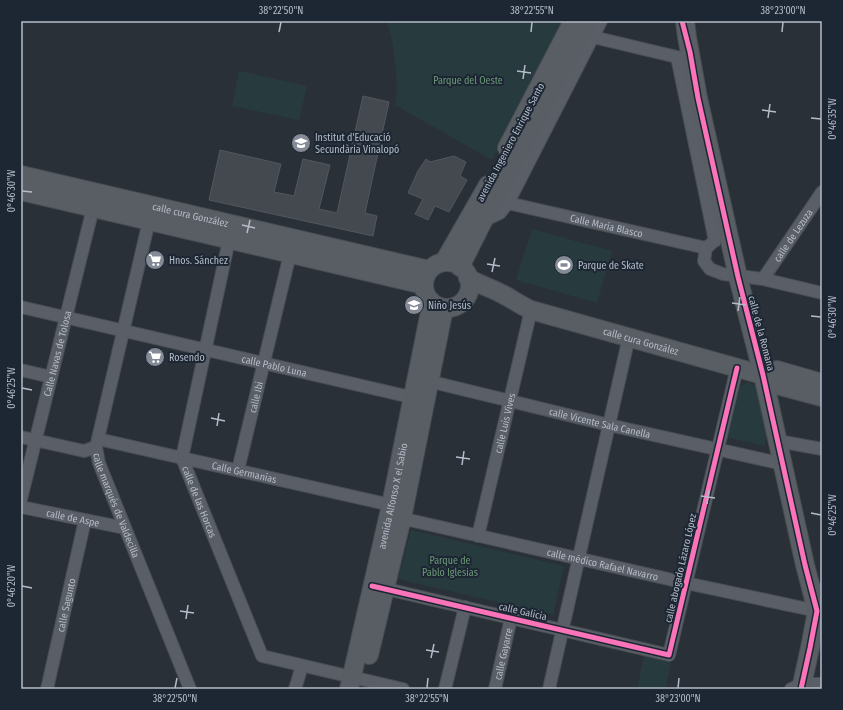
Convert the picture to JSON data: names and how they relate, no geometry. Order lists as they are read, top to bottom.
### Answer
{
  "streets": {
    "street": [
      "avenida Ingeniero Enrique Santo",
      "calle cura González",
      "Calle María Blasco",
      "calle de Lezuza",
      "calle de la Romana",
      "Calle Navas de Tolosa",
      "calle Pablo Luna",
      "calle Ibi",
      "calle Luis Vives",
      "calle Vicente Sala Canella",
      "Calle Germanías",
      "avenida Alfonso X el Sabio",
      "calle de las Horcas",
      "calle marqués de Valdecilla",
      "calle de Aspe",
      "calle médico Rafael Navarro",
      "calle abogado Lázaro López",
      "calle Sagunto",
      "calle Galicia",
      "calle Gayarre"
    ]
  },
  "crossings": [
    ["avenida Ingeniero Enrique Santo", "calle cura González"],
    ["avenida Ingeniero Enrique Santo", "Calle María Blasco"],
    ["avenida Ingeniero Enrique Santo", "avenida Alfonso X el Sabio"],
    ["calle cura González", "calle de la Romana"],
    ["calle cura González", "Calle Navas de Tolosa"],
    ["calle cura González", "calle Ibi"],
    ["calle cura González", "calle Luis Vives"],
    ["calle cura González", "avenida Alfonso X el Sabio"],
    ["calle cura González", "calle de las Horcas"],
    ["calle cura González", "calle marqués de Valdecilla"],
    ["calle cura González", "calle abogado Lázaro López"],
    ["Calle María Blasco", "calle de la Romana"],
    ["calle de la Romana", "calle Vicente Sala Canella"],
    ["calle de la Romana", "calle médico Rafael Navarro"],
    ["Calle Navas de Tolosa", "calle Pablo Luna"],
    ["Calle Navas de Tolosa", "Calle Germanías"],
    ["calle Pablo Luna", "calle Ibi"],
    ["calle Pablo Luna", "avenida Alfonso X el Sabio"],
    ["calle Pablo Luna", "calle de las Horcas"],
    ["calle Pablo Luna", "calle marqués de Valdecilla"],
    ["calle Ibi", "Calle Germanías"],
    ["calle Luis Vives", "calle Vicente Sala Canella"],
    ["calle Luis Vives", "calle médico Rafael Navarro"],
    ["calle Vicente Sala Canella", "avenida Alfonso X el Sabio"],
    ["calle Vicente Sala Canella", "calle abogado Lázaro López"],
    ["Calle Germanías", "avenida Alfonso X el Sabio"],
    ["Calle Germanías", "calle de las Horcas"],
    ["Calle Germanías", "calle marqués de Valdecilla"],
    ["Calle Germanías", "calle médico Rafael Navarro"],
    ["avenida Alfonso X el Sabio", "calle de las Horcas"],
    ["avenida Alfonso X el Sabio", "calle médico Rafael Navarro"],
    ["avenida Alfonso X el Sabio", "calle Galicia"],
    ["calle marqués de Valdecilla", "calle de Aspe"],
    ["calle de Aspe", "calle Sagunto"],
    ["calle médico Rafael Navarro", "calle abogado Lázaro López"],
    ["calle abogado Lázaro López", "calle Galicia"],
    ["calle Galicia", "calle Gayarre"]
  ],
  "parks": ["Parque del Oeste", "Parque de Pablo Iglesias"],
  "places": {
    "school or university": ["Institut d'Educació Secundària Vinalopó", "Niño Jesús"],
    "supermarket": ["Hnos. Sánchez", "Rosendo"],
    "sports": ["Parque de Skate"]
  },
  "coordinates": [
    "38°22'50\"N",
    "38°22'55\"N",
    "38°23'00\"N",
    "0°46'35\"W",
    "0°46'30\"W",
    "0°46'25\"W",
    "0°46'20\"W"
  ]
}
